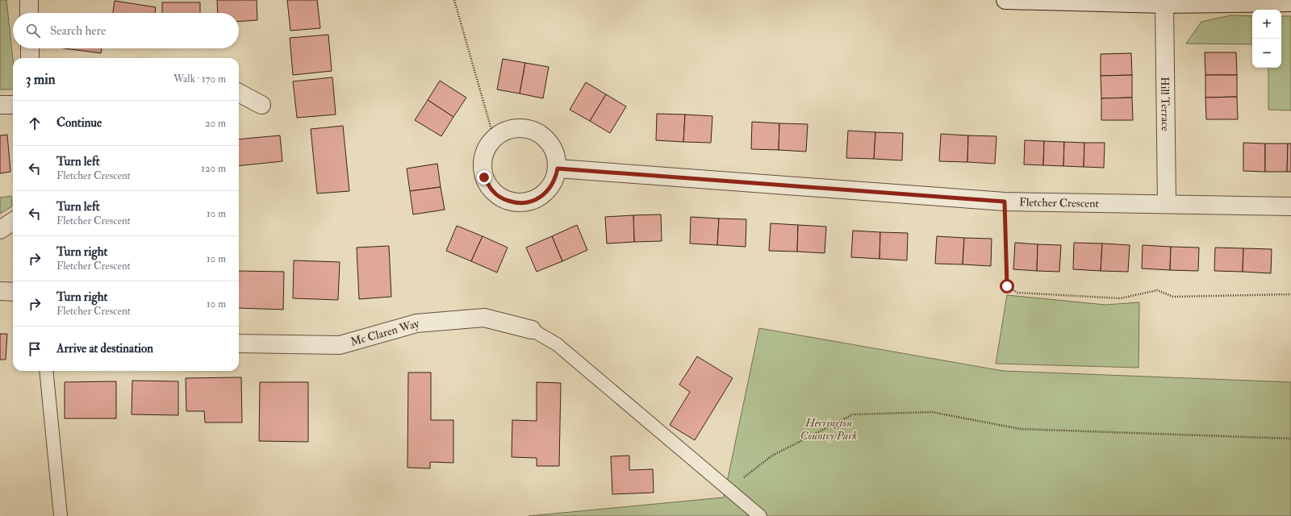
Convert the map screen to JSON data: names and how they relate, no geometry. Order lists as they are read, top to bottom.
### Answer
{
  "streets": {
    "street": ["Hill Terrace", "Fletcher Crescent", "Mc Claren Way"]
  },
  "crossings": [
    ["Hill Terrace", "Fletcher Crescent"]
  ],
  "parks": ["Herrington Country Park"],
  "page": {
    "map_buttons": ["+", "−"],
    "search": "Search here",
    "heading": ["3 min", "Walk · 170 m"],
    "list": [
      ["Continue", "20 m"],
      ["Turn left", "Fletcher Crescent", "120 m"],
      ["Turn left", "Fletcher Crescent", "10 m"],
      ["Turn right", "Fletcher Crescent", "10 m"],
      ["Turn right", "Fletcher Crescent", "10 m"],
      "Arrive at destination"
    ]
  }
}
